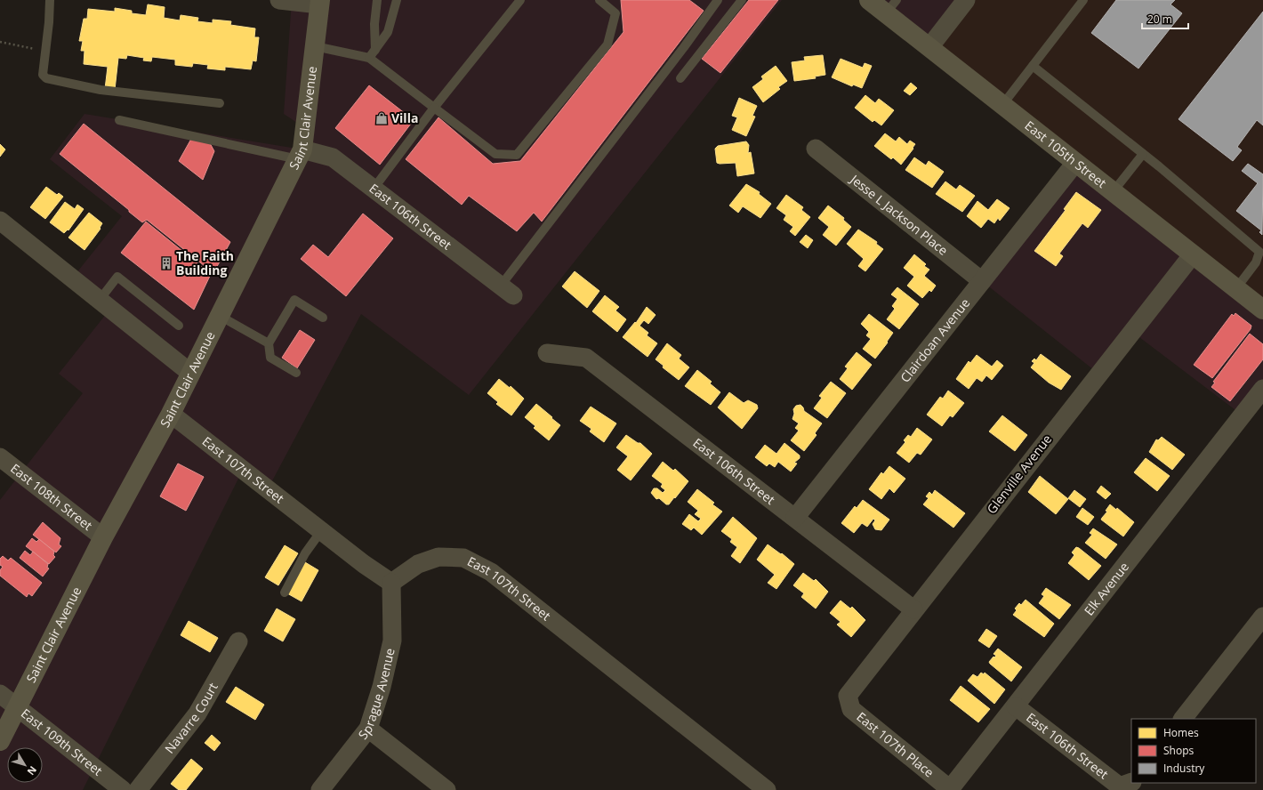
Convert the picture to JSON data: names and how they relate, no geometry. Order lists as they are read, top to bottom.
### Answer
{
  "streets": {
    "main road": ["Saint Clair Avenue", "East 105th Street"],
    "street": [
      "Jesse L Jackson Place",
      "East 106th Street",
      "Clairdoan Avenue",
      "East 107th Street",
      "Glenville Avenue",
      "East 108th Street",
      "Elk Avenue",
      "Sprague Avenue",
      "Navarre Court",
      "East 109th Street",
      "East 107th Place"
    ]
  },
  "crossings": [
    ["Saint Clair Avenue", "East 106th Street"],
    ["Saint Clair Avenue", "East 107th Street"],
    ["Saint Clair Avenue", "East 108th Street"],
    ["Saint Clair Avenue", "East 109th Street"],
    ["East 105th Street", "Clairdoan Avenue"],
    ["East 105th Street", "Glenville Avenue"],
    ["Jesse L Jackson Place", "Clairdoan Avenue"],
    ["East 106th Street", "Clairdoan Avenue"],
    ["East 106th Street", "Glenville Avenue"],
    ["East 106th Street", "Elk Avenue"],
    ["East 107th Street", "Sprague Avenue"],
    ["Glenville Avenue", "East 107th Place"],
    ["Elk Avenue", "East 107th Place"]
  ],
  "places": {
    "shop": ["Villa"],
    "building": ["The Faith Building"]
  },
  "legend": ["Homes", "Shops", "Industry"],
  "scale_bar": "20 m",
  "north": "bottom right"
}
